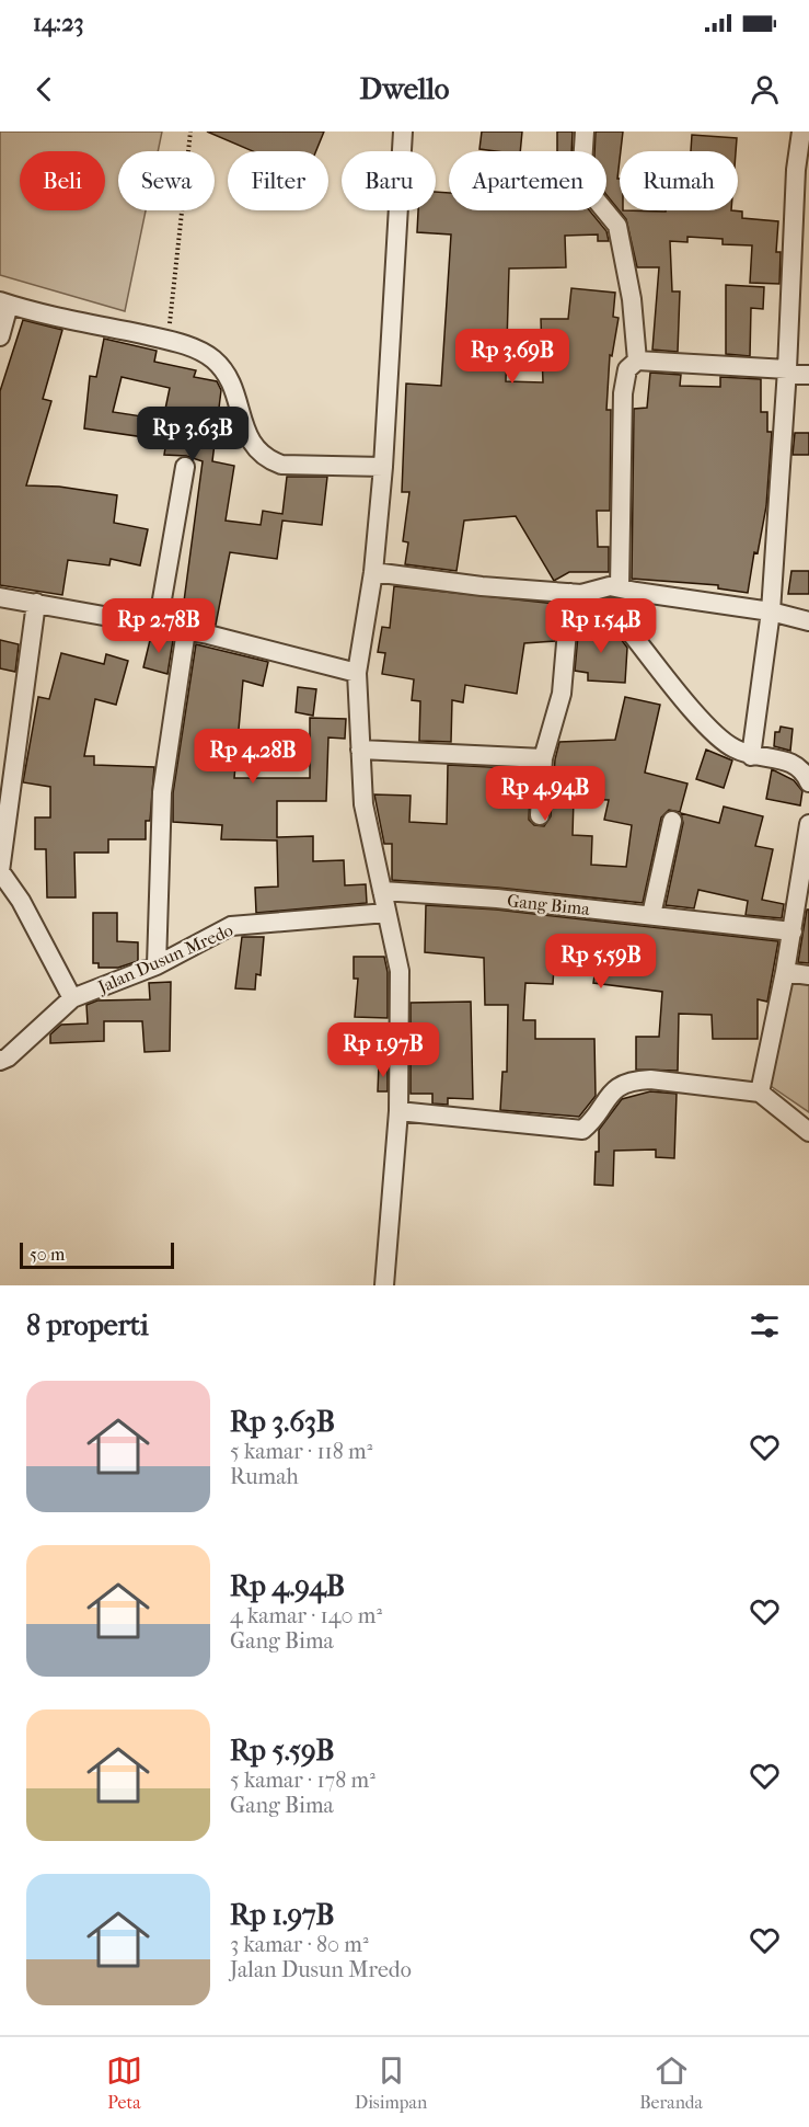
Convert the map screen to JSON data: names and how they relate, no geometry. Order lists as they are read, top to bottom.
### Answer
{
  "streets": {
    "street": ["Gang Bima", "Jalan Dusun Mredo"]
  },
  "scale_bar": "50 m",
  "page": {
    "status": "14:23",
    "header": "Dwello",
    "chip": [
      "Beli",
      "Sewa",
      "Filter",
      "Baru",
      "Apartemen",
      "Rumah"
    ],
    "price": [
      "Rp 3.69B",
      "Rp 3.63B",
      "Rp 2.78B",
      "Rp 1.54B",
      "Rp 4.28B",
      "Rp 4.94B",
      "Rp 5.59B",
      "Rp 1.97B"
    ],
    "scale": "50 m",
    "heading": "8 properti",
    "list": [
      {
        "name": "Rp 3.63B",
        "note": "5 kamar · 118 m² · Rumah"
      },
      {
        "name": "Rp 4.94B",
        "note": "4 kamar · 140 m² · Gang Bima"
      },
      {
        "name": "Rp 5.59B",
        "note": "5 kamar · 178 m² · Gang Bima"
      },
      {
        "name": "Rp 1.97B",
        "note": "3 kamar · 80 m² · Jalan Dusun Mredo"
      }
    ],
    "tabs": ["Peta", "Disimpan", "Beranda"]
  }
}
